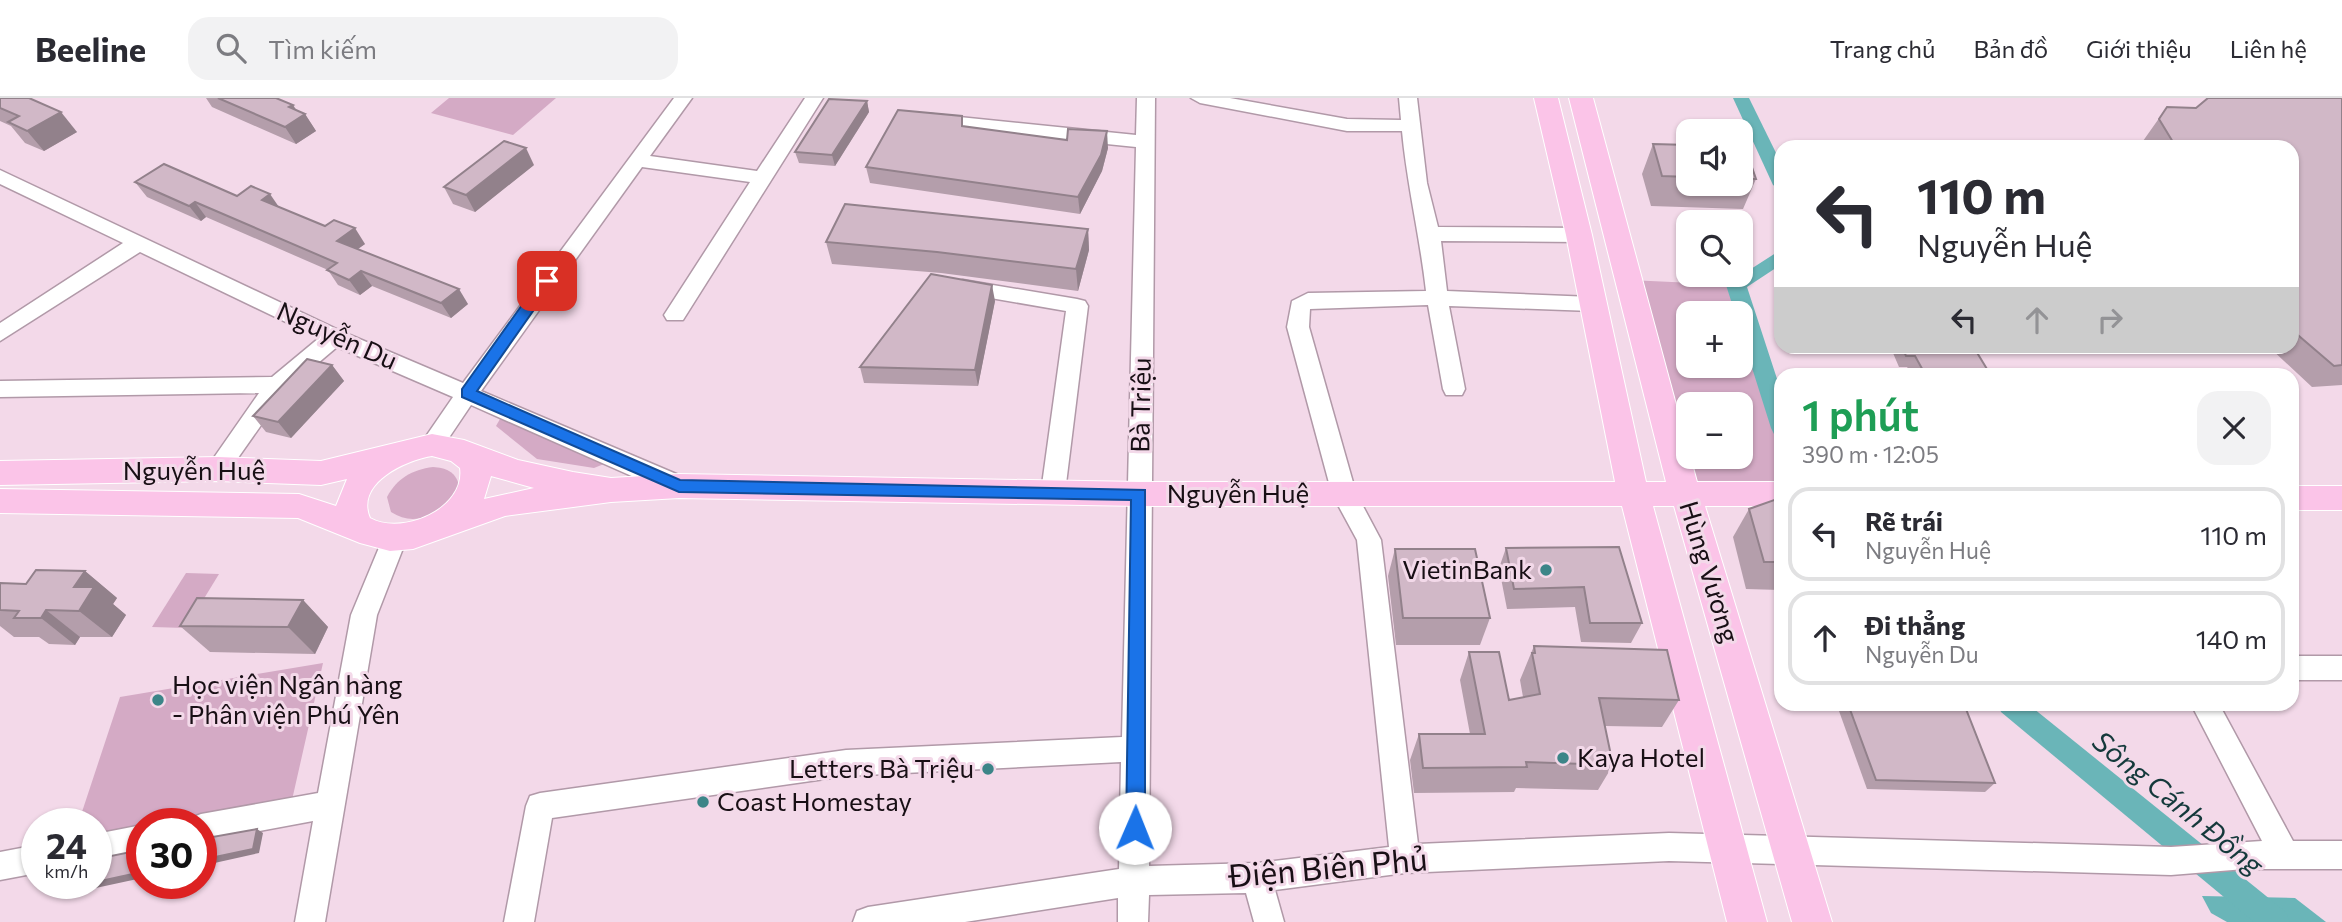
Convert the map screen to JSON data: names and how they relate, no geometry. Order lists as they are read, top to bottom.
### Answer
{
  "streets": {
    "main road": ["Nguyễn Huệ", "Hùng Vương"],
    "street": ["Nguyễn Du", "Bà Triệu", "Điện Biên Phủ"]
  },
  "crossings": [
    ["Nguyễn Du", "Nguyễn Huệ"],
    ["Bà Triệu", "Nguyễn Huệ"],
    ["Bà Triệu", "Điện Biên Phủ"],
    ["Nguyễn Huệ", "Hùng Vương"],
    ["Hùng Vương", "Điện Biên Phủ"]
  ],
  "water": ["Sông Cánh Đồng"],
  "places": [
    "VietinBank",
    "Học viện Ngân hàng - Phân viện Phú Yên",
    "Kaya Hotel",
    "Letters Bà Triệu",
    "Coast Homestay"
  ],
  "page": {
    "header": "Beeline",
    "search": "Tìm kiếm",
    "nav": [
      "Trang chủ",
      "Bản đồ",
      "Giới thiệu",
      "Liên hệ"
    ],
    "map_buttons": ["+", "−"],
    "turn": ["110 m", "Nguyễn Huệ"],
    "heading": ["1 phút", "390 m · 12:05"],
    "list": [
      {
        "name": "Rẽ trái",
        "note": "Nguyễn Huệ",
        "value": "110 m"
      },
      {
        "name": "Đi thẳng",
        "note": "Nguyễn Du",
        "value": "140 m"
      }
    ],
    "speed": "24 km/h",
    "limit": "30"
  }
}
